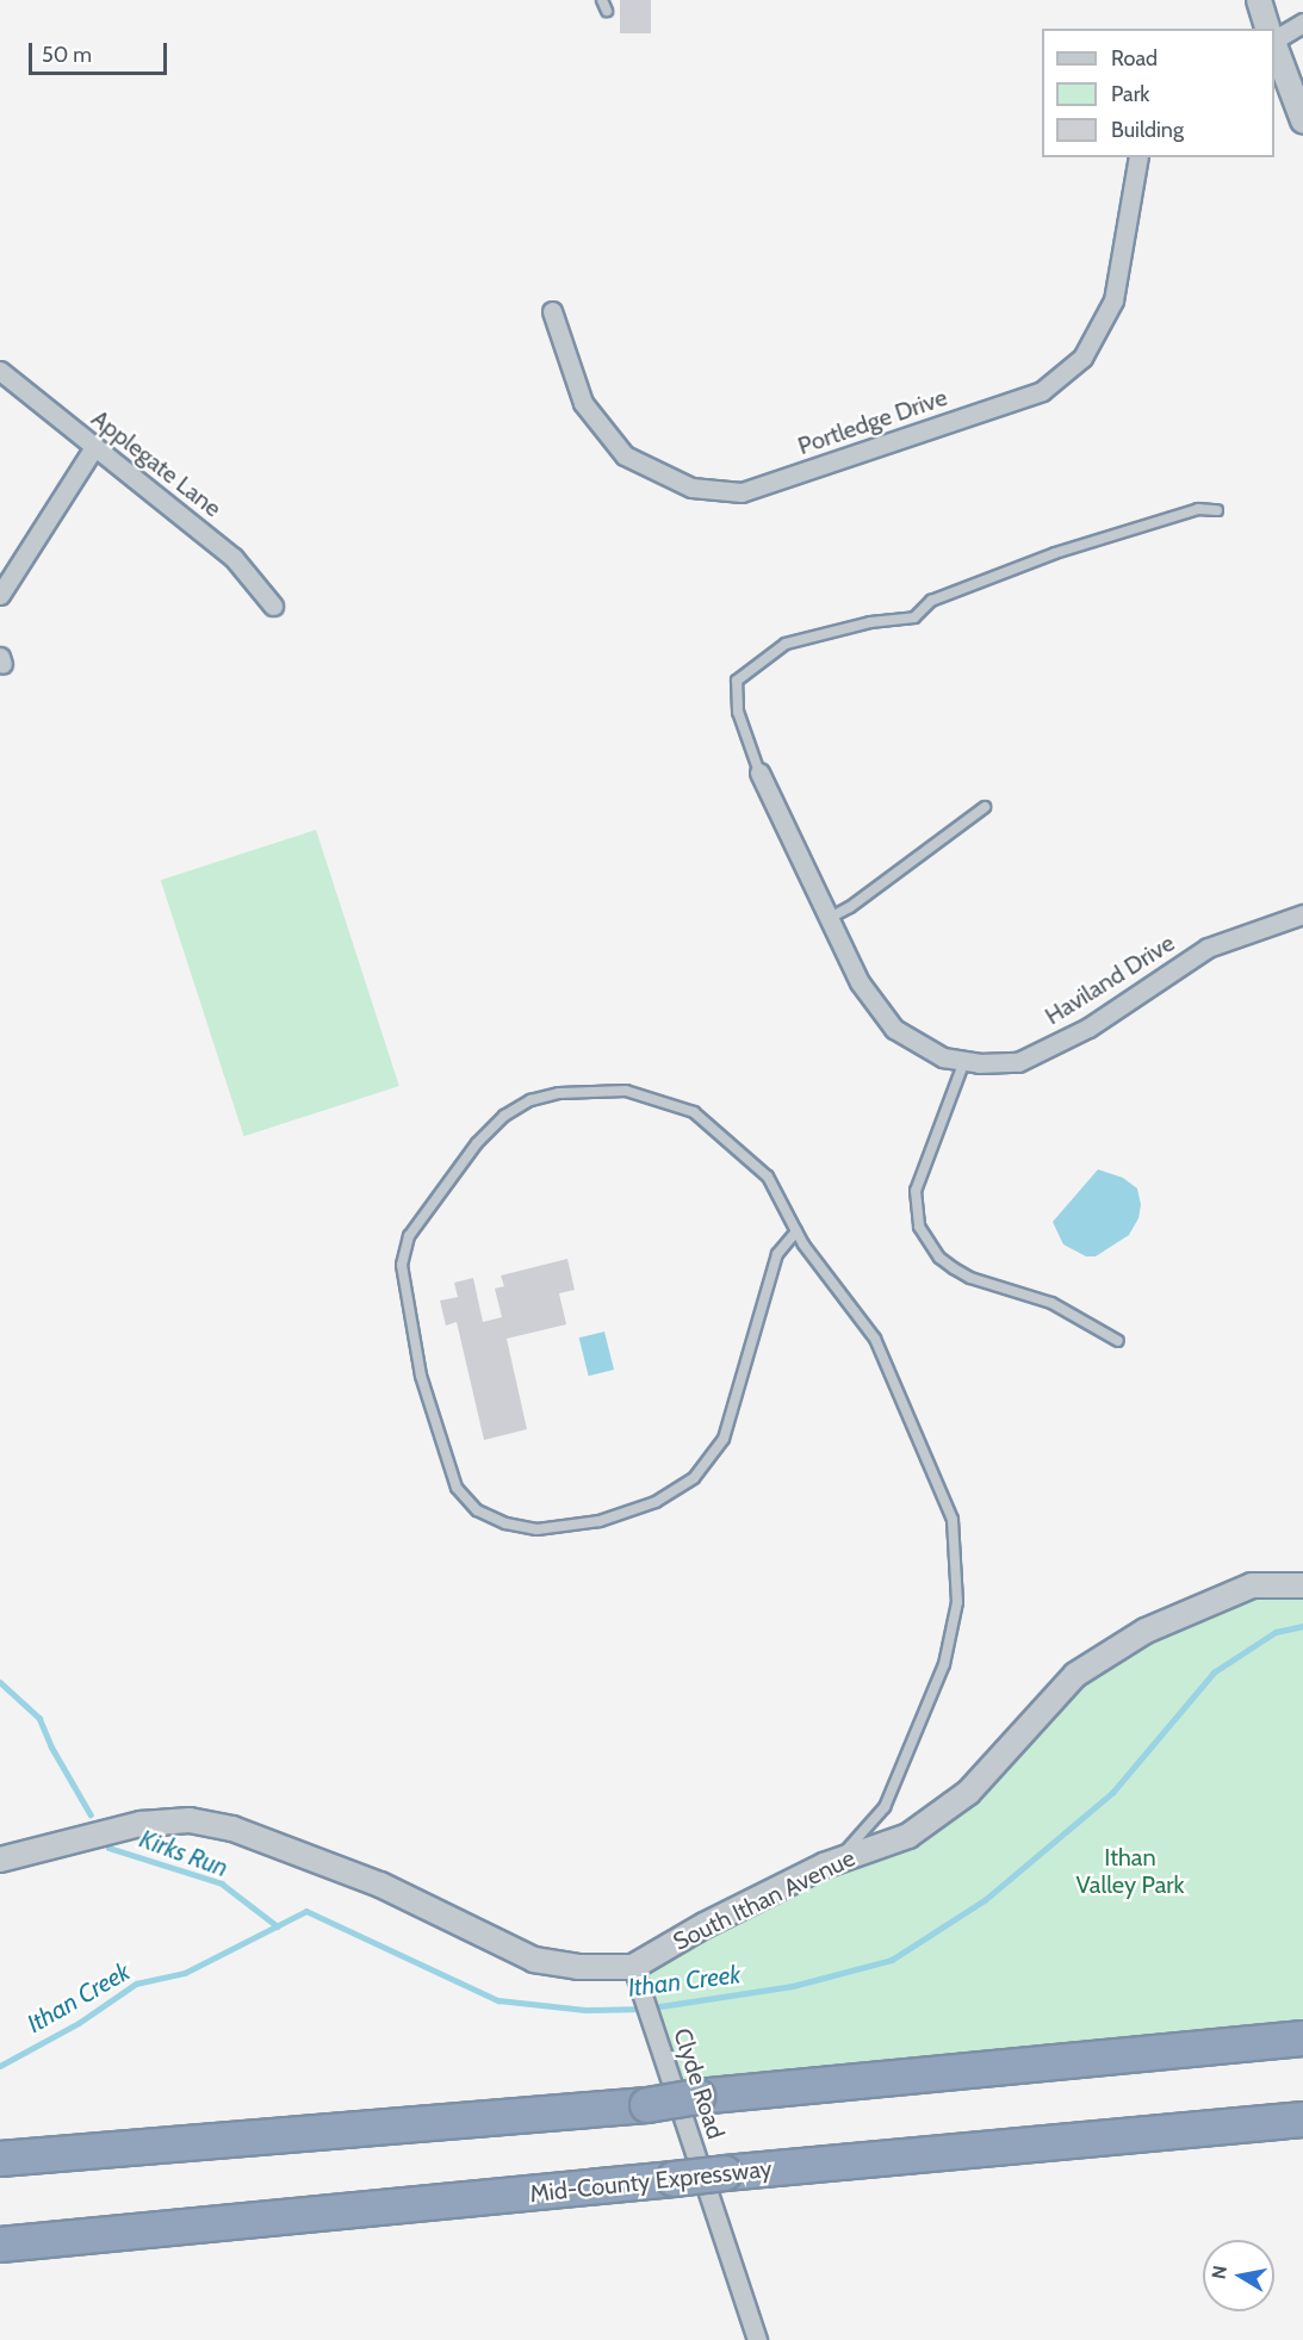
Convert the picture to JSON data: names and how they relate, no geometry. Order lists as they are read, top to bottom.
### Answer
{
  "streets": {
    "highway": ["Mid-County Expressway"],
    "street": [
      "Portledge Drive",
      "Applegate Lane",
      "Haviland Drive",
      "South Ithan Avenue",
      "Clyde Road"
    ]
  },
  "crossings": [
    ["South Ithan Avenue", "Clyde Road"]
  ],
  "water": ["Kirks Run", "Ithan Creek"],
  "parks": ["Ithan Valley Park"],
  "legend": ["Road", "Park", "Building"],
  "scale_bar": "50 m",
  "north": "left"
}
